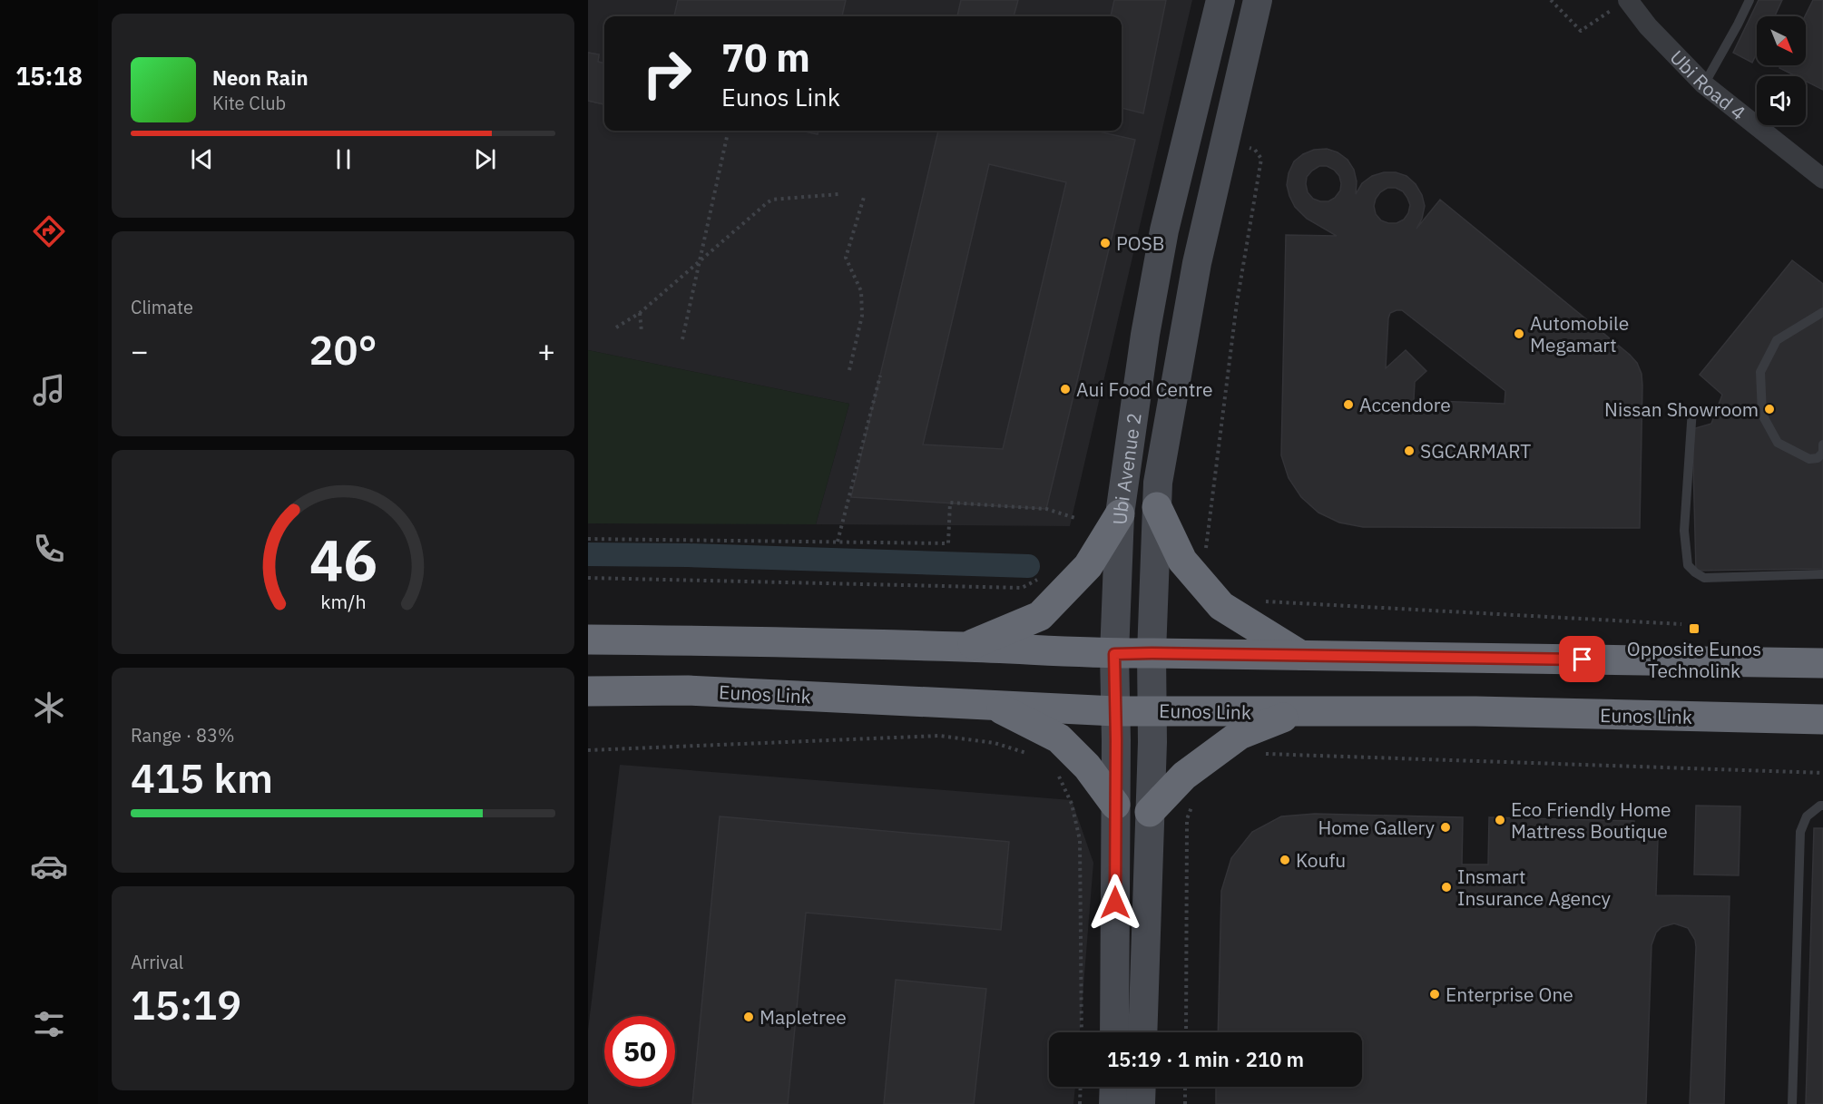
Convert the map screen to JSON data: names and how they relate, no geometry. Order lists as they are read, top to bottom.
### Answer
{
  "streets": {
    "highway": ["Eunos Link"],
    "main road": ["Ubi Avenue 2"],
    "street": ["Ubi Road 4"]
  },
  "crossings": [
    ["Ubi Avenue 2", "Eunos Link"]
  ],
  "places": {
    "other": [
      "POSB",
      "Automobile Megamart",
      "Aui Food Centre",
      "Accendore",
      "Nissan Showroom",
      "SGCARMART",
      "Eco Friendly Home Mattress Boutique",
      "Home Gallery",
      "Koufu",
      "Insmart Insurance Agency",
      "Enterprise One",
      "Mapletree"
    ],
    "transit": ["Opposite Eunos Technolink"]
  },
  "north": "bottom right",
  "page": {
    "tabs": "15:18",
    "turn": ["70 m", "Eunos Link"],
    "song": ["Neon Rain", "Kite Club"],
    "tile": [
      "Climate",
      ["Range · 83%", "415 km"],
      ["Arrival", "15:19"]
    ],
    "heat": ["−", "20°", "+"],
    "limit": "50",
    "trip": "15:19 · 1 min · 210 m",
    "gauge": ["46", "km/h"]
  }
}
